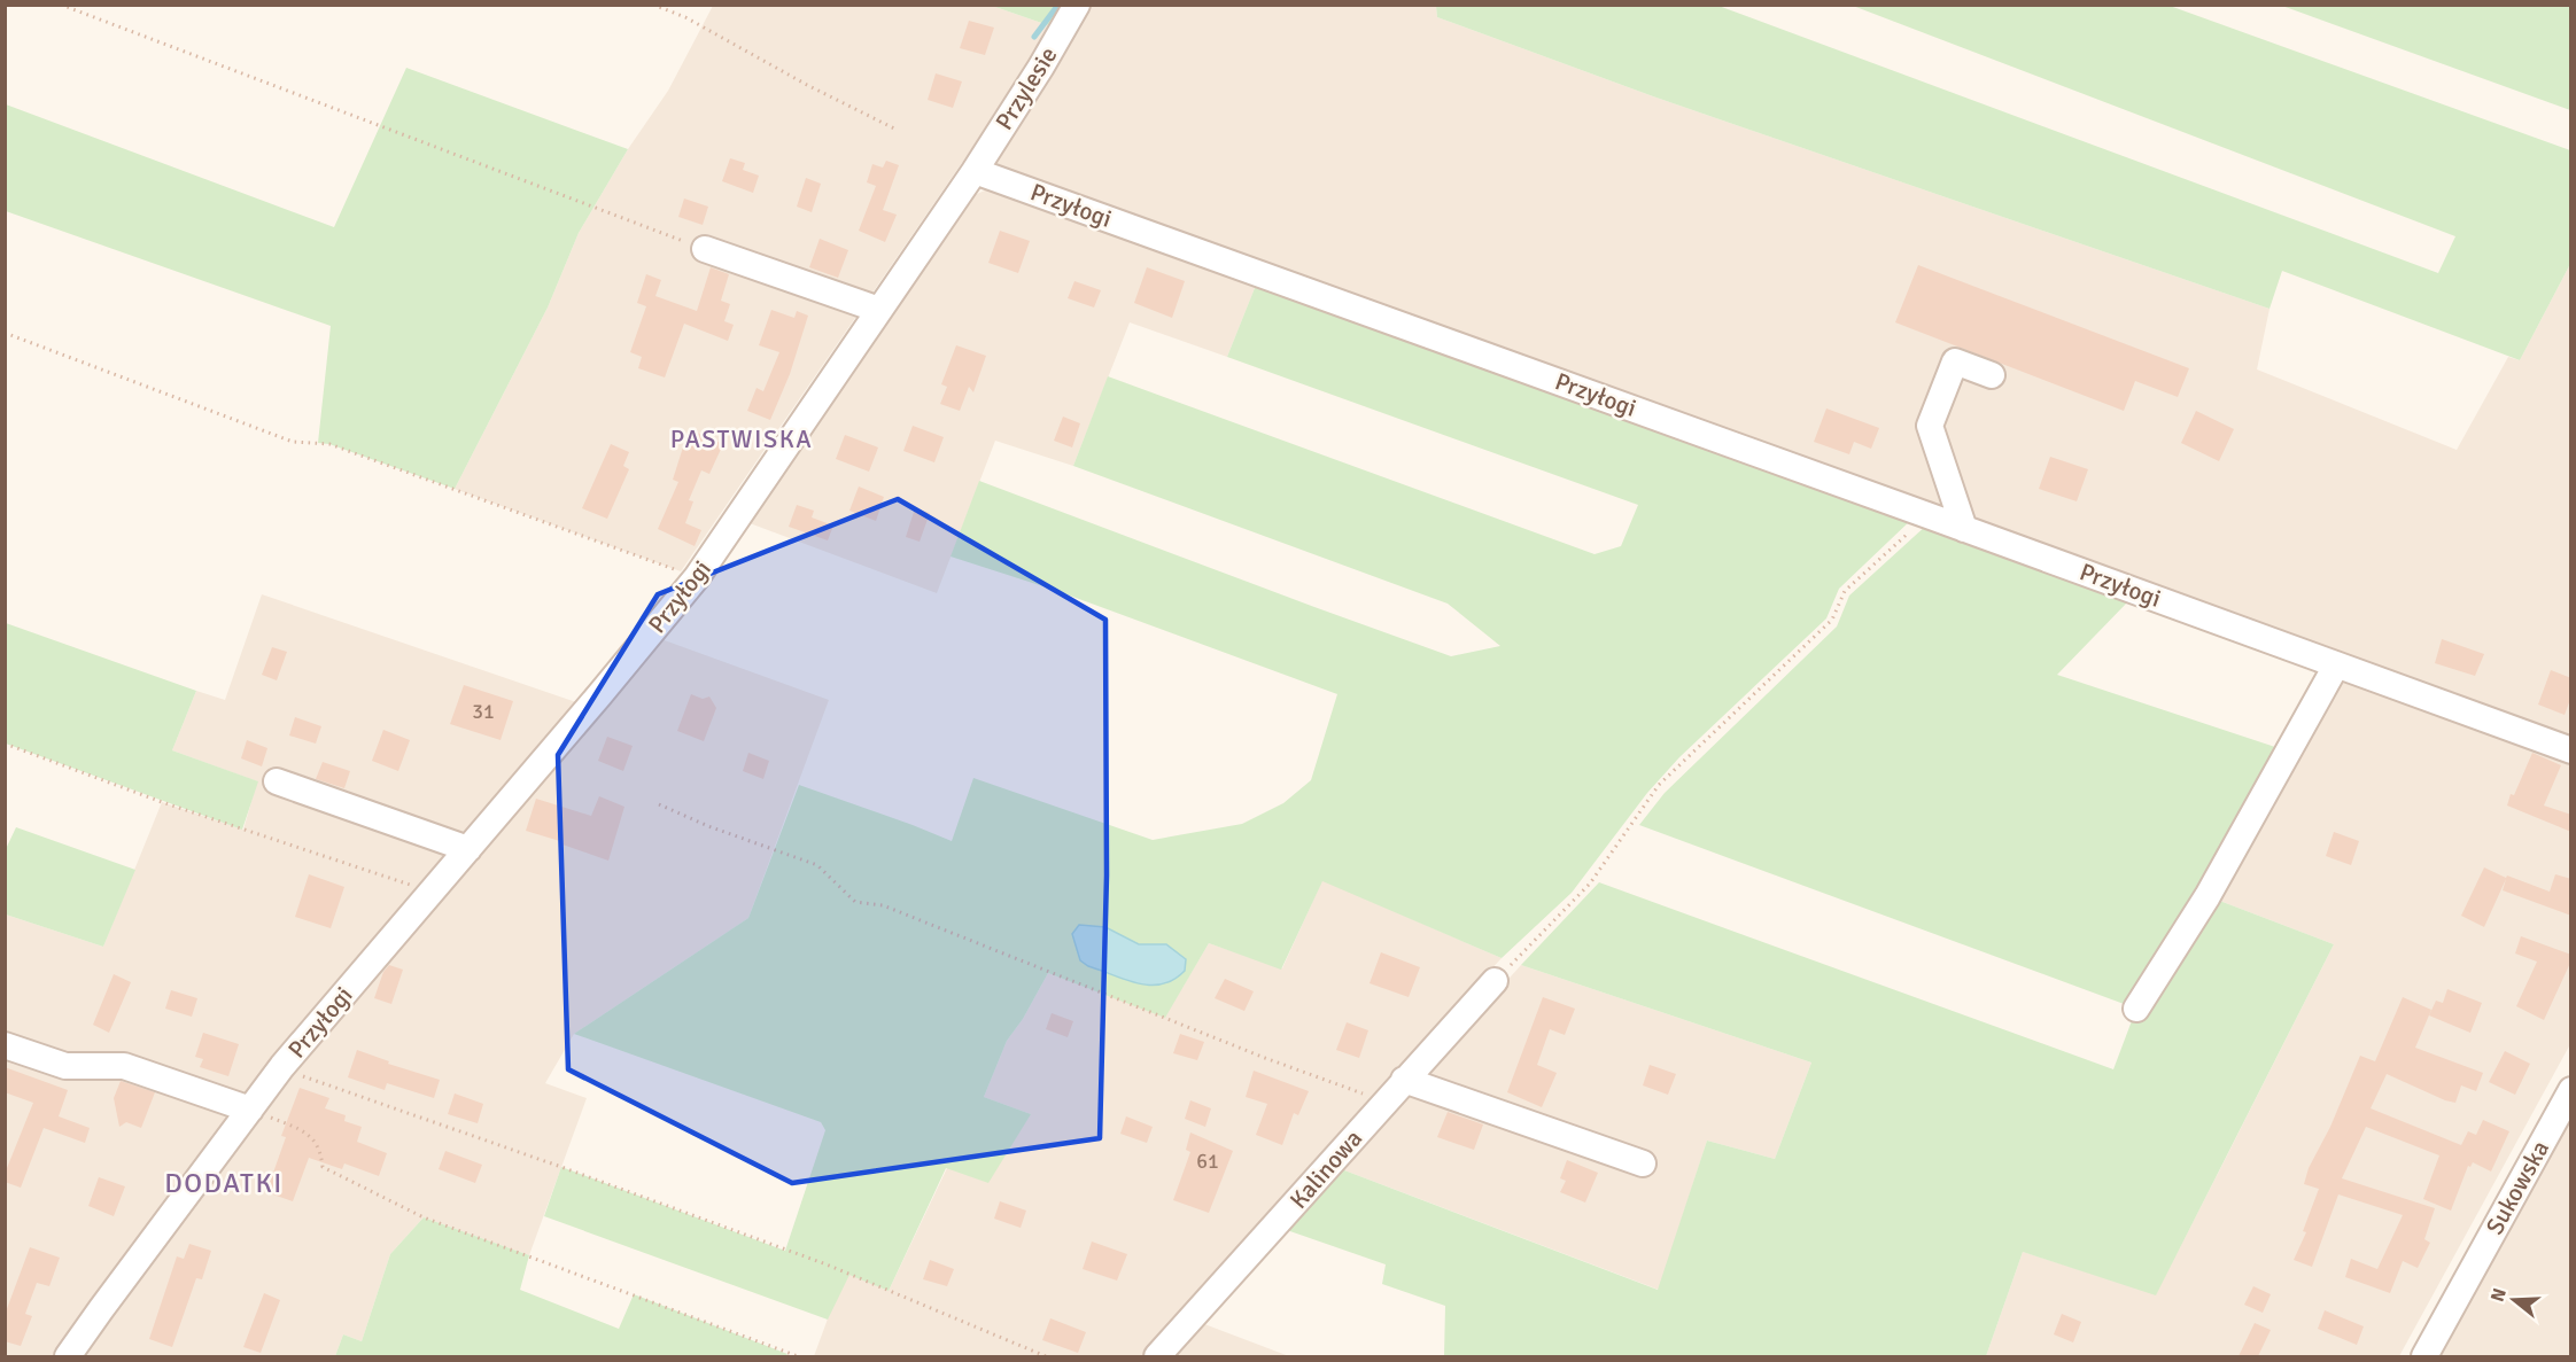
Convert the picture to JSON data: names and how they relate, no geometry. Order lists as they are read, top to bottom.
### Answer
{
  "streets": {
    "street": [
      "Przylesie",
      "Przyłogi",
      "Kalinowa",
      "Sukowska"
    ]
  },
  "crossings": [
    ["Przylesie", "Przyłogi"]
  ],
  "districts": ["PASTWISKA", "DODATKI"],
  "house_numbers": ["31", "61"],
  "north": "left"
}
